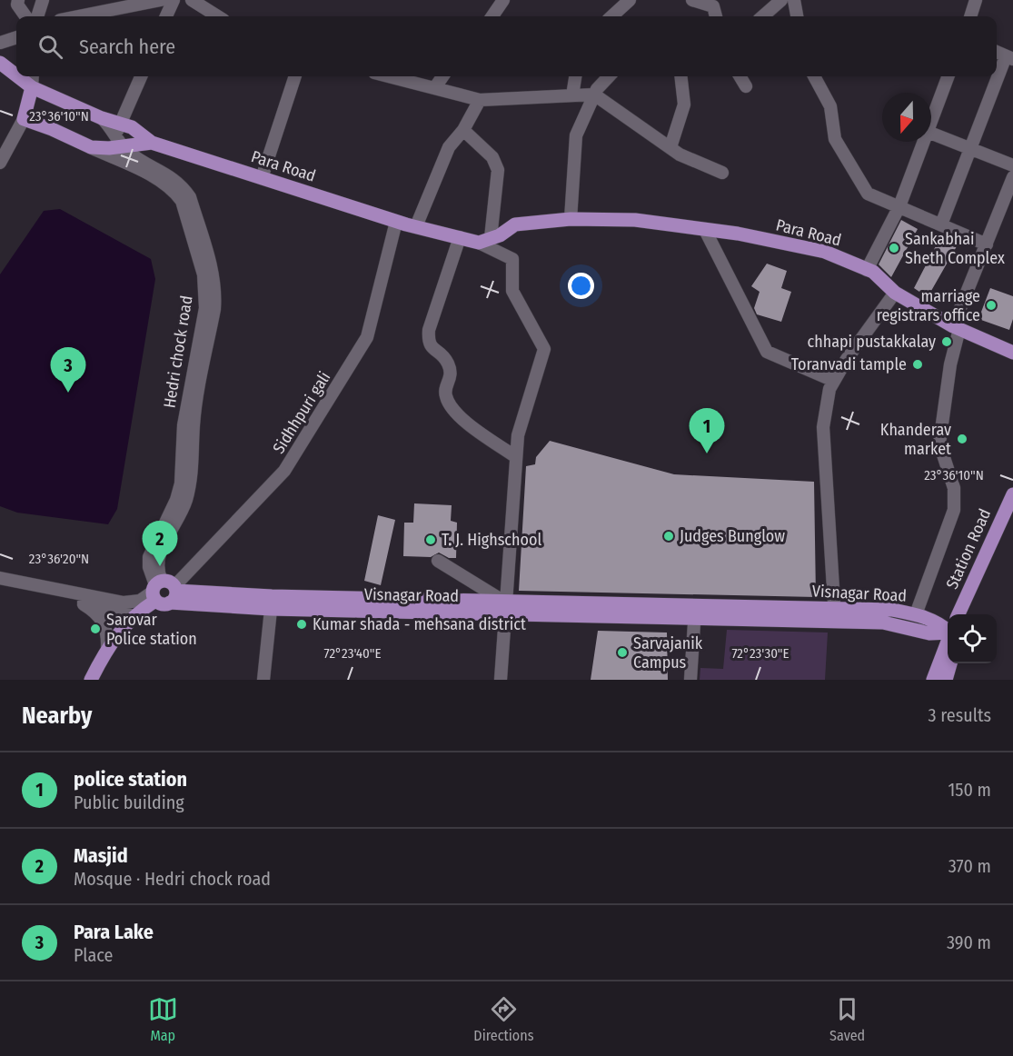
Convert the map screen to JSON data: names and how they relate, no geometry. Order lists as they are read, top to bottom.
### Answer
{
  "streets": {
    "main road": ["Para Road", "Station Road", "Visnagar Road"],
    "street": ["Hedri chock road", "Sidhhpuri gali"]
  },
  "crossings": [
    ["Para Road", "Hedri chock road"],
    ["Para Road", "Sidhhpuri gali"],
    ["Hedri chock road", "Sidhhpuri gali"],
    ["Hedri chock road", "Visnagar Road"],
    ["Sidhhpuri gali", "Visnagar Road"]
  ],
  "places": [
    "Sankabhai Sheth Complex",
    "marriage registrars office",
    "chhapi pustakkalay",
    "Toranvadi tample",
    "Khanderav market",
    "Judges Bunglow",
    "T. J. Highschool",
    "Kumar shada - mehsana district",
    "Sarovar Police station",
    "Sarvajanik Campus"
  ],
  "north": "bottom",
  "page": {
    "search": "Search here",
    "pins": ["3", "1", "2"],
    "heading": ["Nearby", "3 results"],
    "list": [
      {
        "mark": "1",
        "name": "police station",
        "note": "Public building",
        "value": "150 m"
      },
      {
        "mark": "2",
        "name": "Masjid",
        "note": "Mosque · Hedri chock road",
        "value": "370 m"
      },
      {
        "mark": "3",
        "name": "Para Lake",
        "note": "Place",
        "value": "390 m"
      }
    ],
    "nav": ["Map", "Directions", "Saved"]
  },
  "coordinates": [
    "23°36'10\"N",
    "23°36'20\"N",
    "72°23'40\"E",
    "72°23'30\"E"
  ]
}
